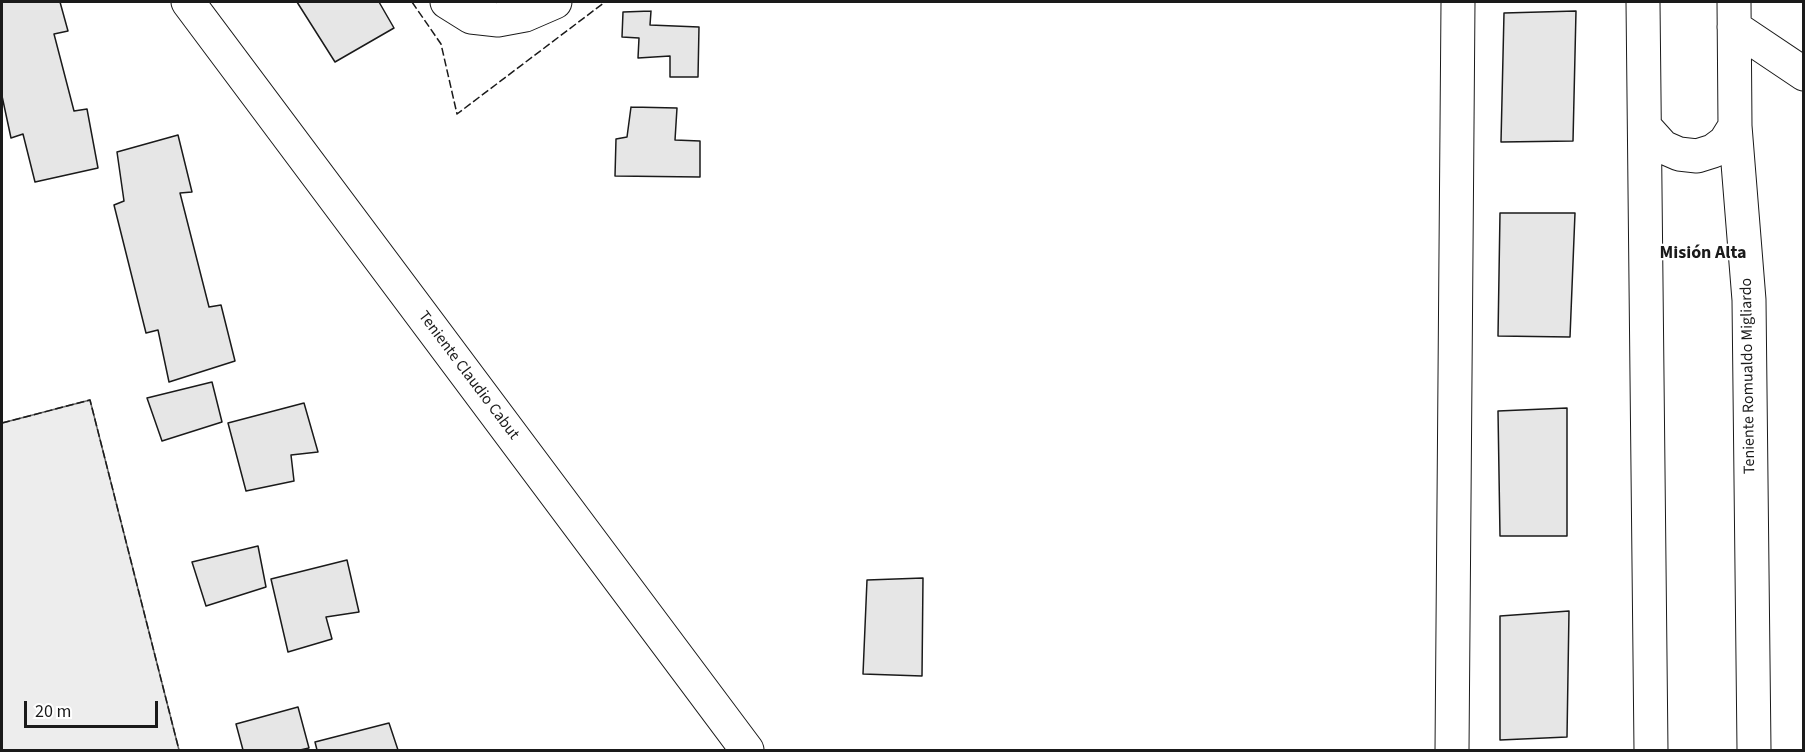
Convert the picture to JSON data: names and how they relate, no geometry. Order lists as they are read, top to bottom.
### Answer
{
  "streets": {
    "street": ["Teniente Claudio Cabut", "Teniente Romualdo Migliardo"]
  },
  "districts": ["Misión Alta"],
  "scale_bar": "20 m"
}
